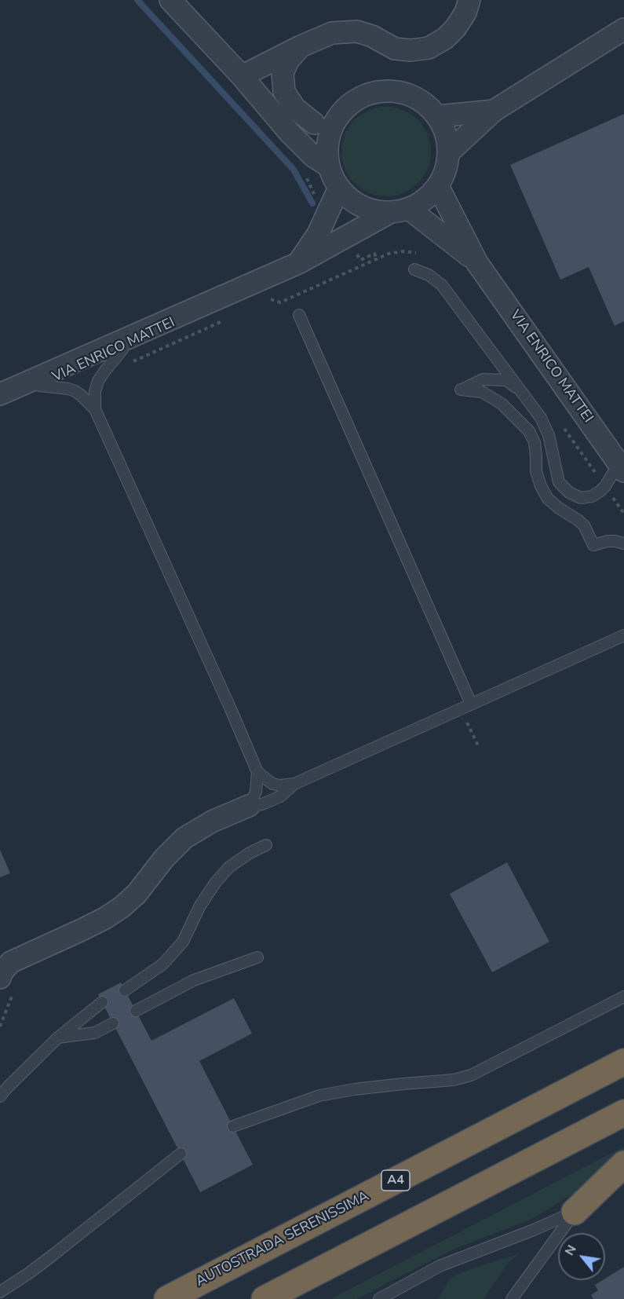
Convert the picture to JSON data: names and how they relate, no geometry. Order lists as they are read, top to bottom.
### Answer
{
  "streets": {
    "highway": ["A4", "AUTOSTRADA SERENISSIMA"],
    "street": ["VIA ENRICO MATTEI"]
  },
  "north": "top left"
}
